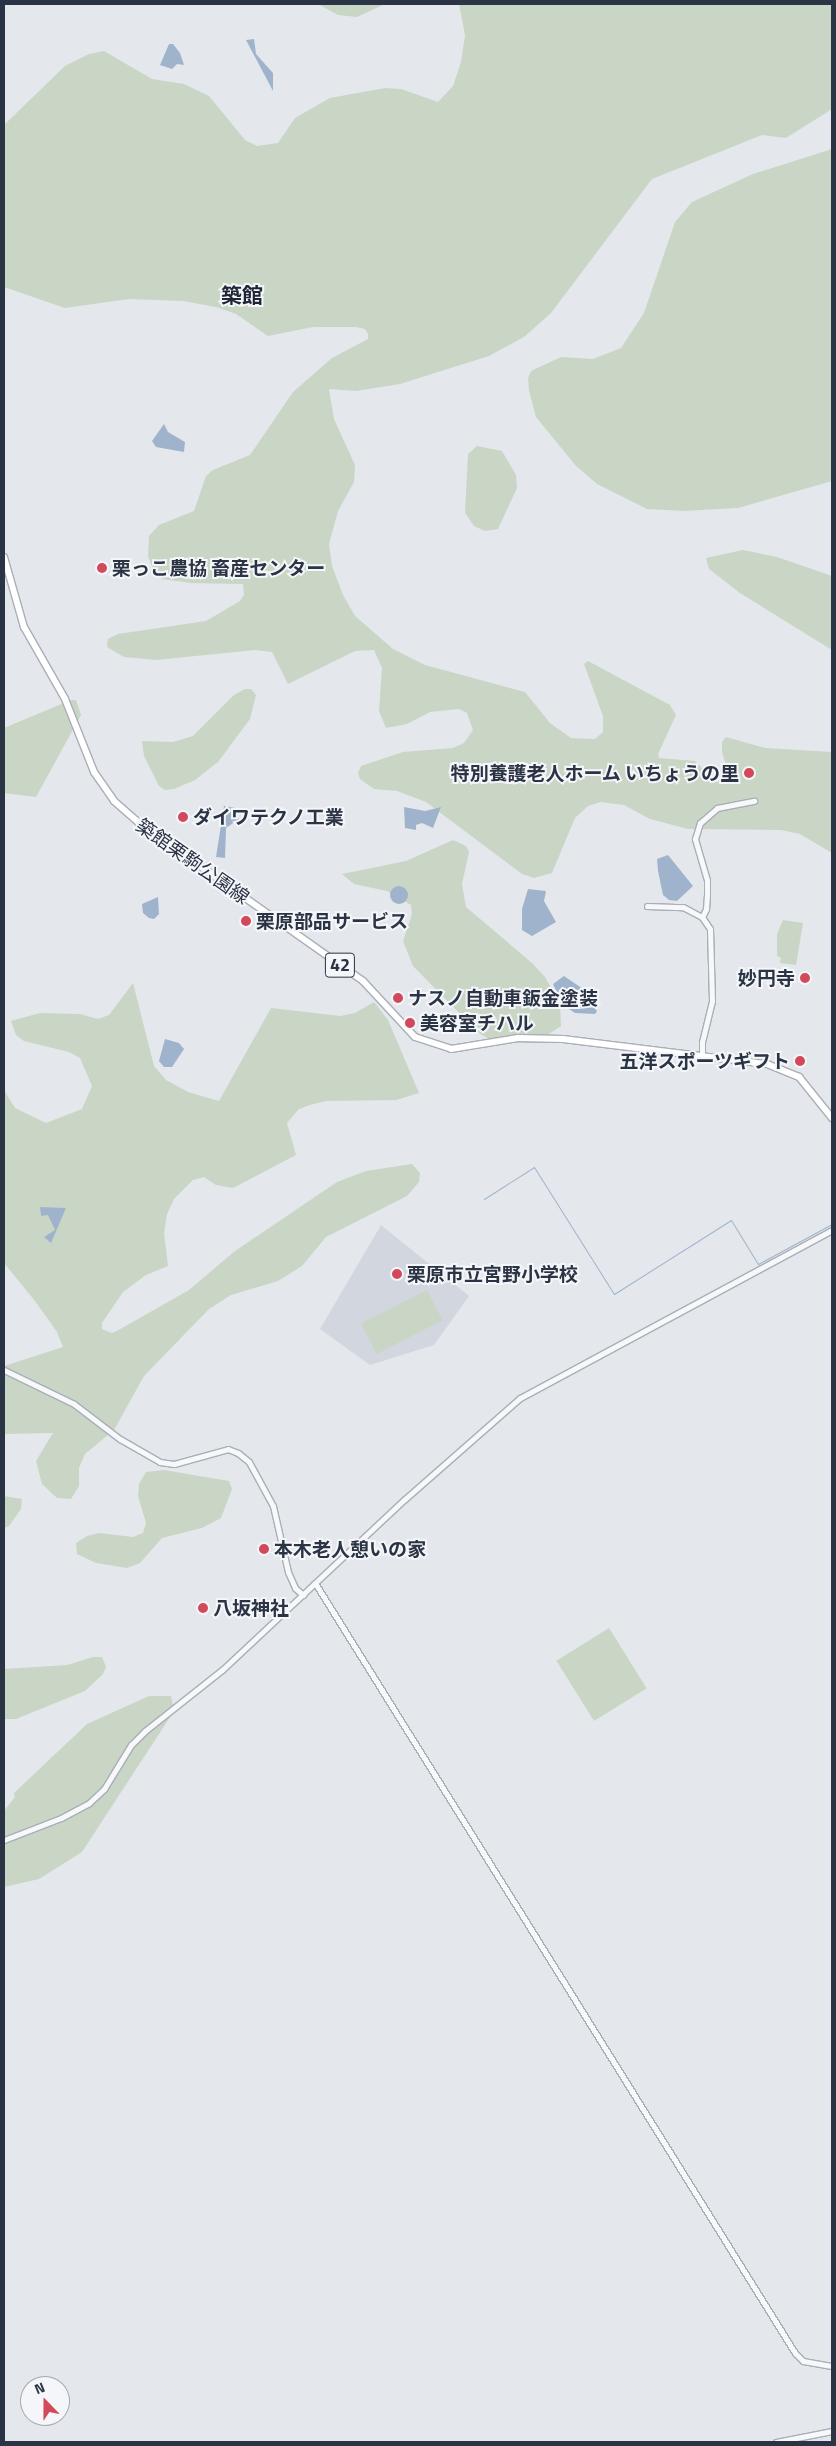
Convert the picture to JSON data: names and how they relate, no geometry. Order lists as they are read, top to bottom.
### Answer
{
  "streets": {
    "main road": ["築館栗駒公園線", "42"]
  },
  "districts": ["築館"],
  "places": [
    "栗っこ農協 畜産センター",
    "特別養護老人ホーム いちょうの里",
    "ダイワテクノ工業",
    "栗原部品サービス",
    "妙円寺",
    "ナスノ自動車鈑金塗装",
    "美容室チハル",
    "五洋スポーツギフト",
    "栗原市立宮野小学校",
    "本木老人憩いの家",
    "八坂神社"
  ],
  "north": "top"
}
